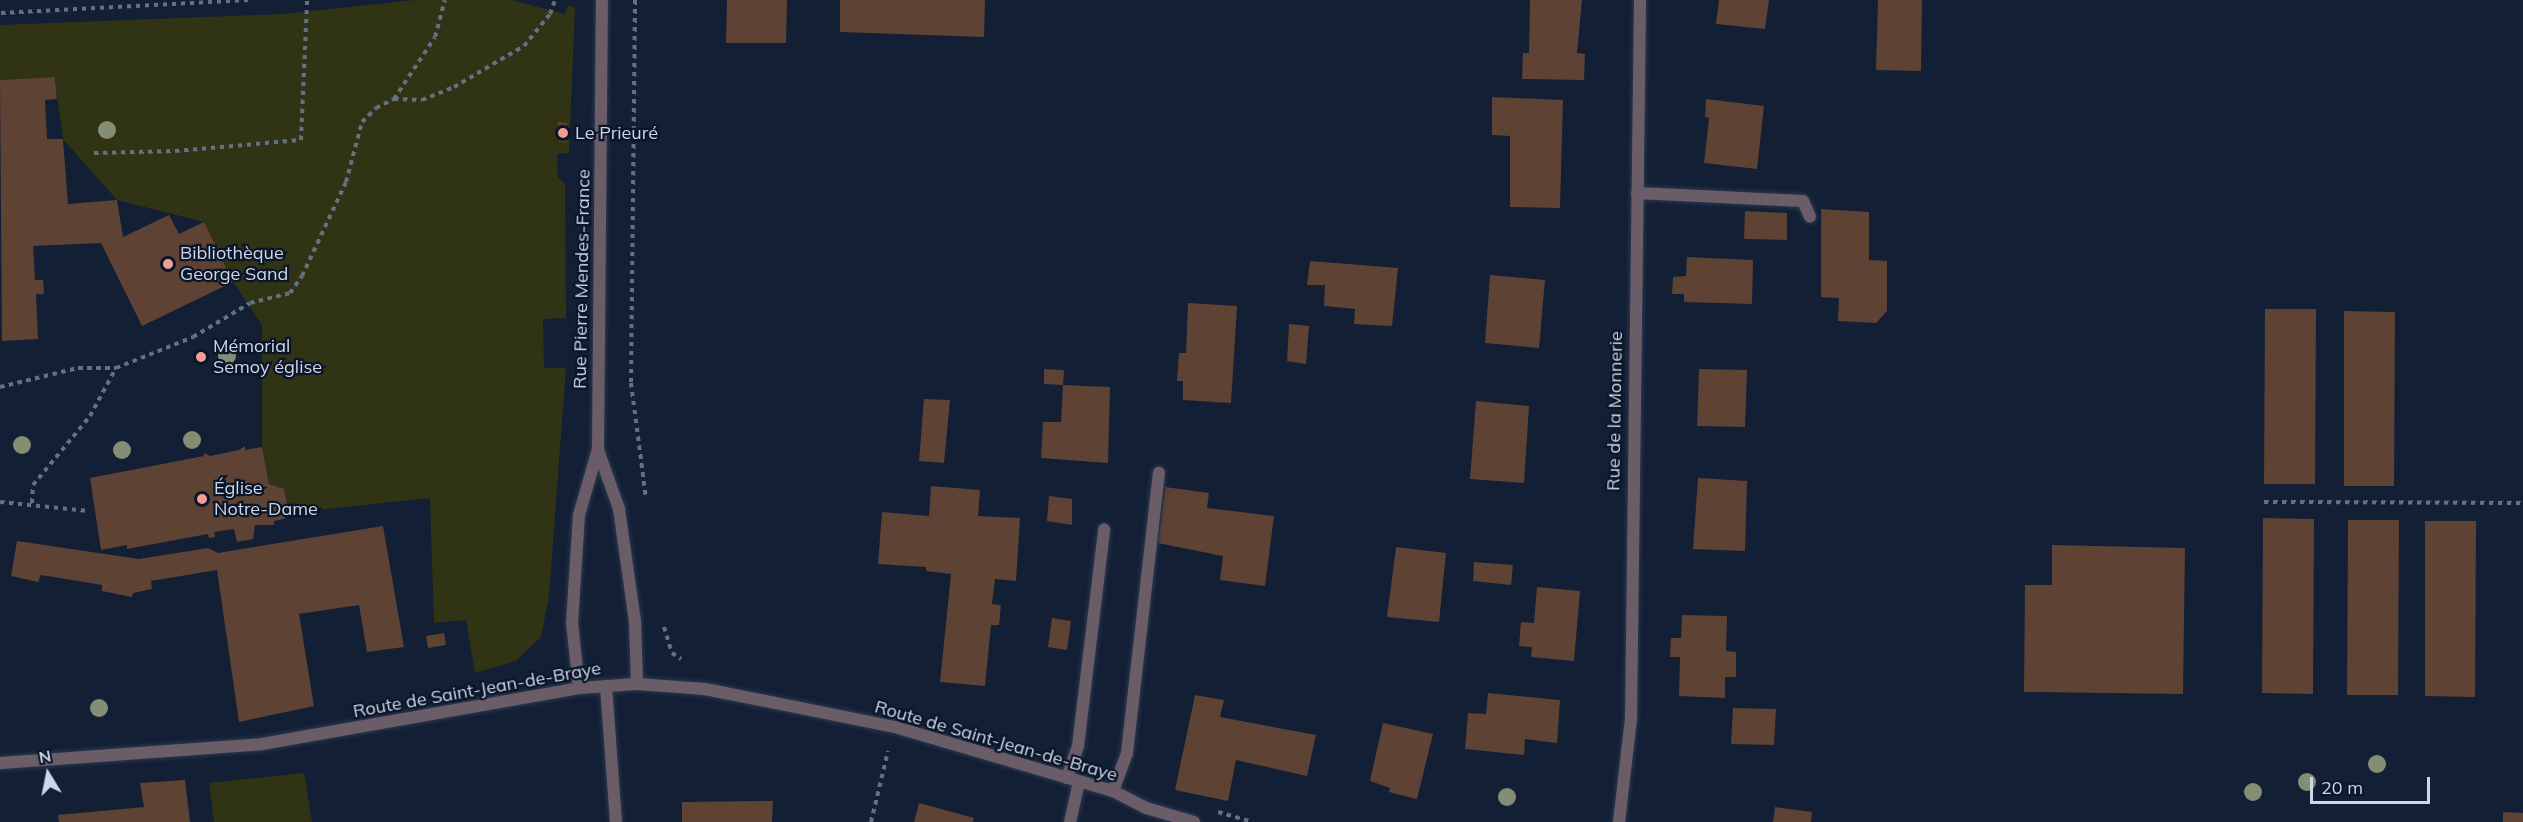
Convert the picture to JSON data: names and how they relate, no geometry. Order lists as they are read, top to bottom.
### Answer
{
  "streets": {
    "street": ["Rue Pierre Mendes-France", "Rue de la Monnerie", "Route de Saint-Jean-de-Braye"]
  },
  "crossings": [
    ["Rue Pierre Mendes-France", "Route de Saint-Jean-de-Braye"]
  ],
  "places": [
    "Le Prieuré",
    "Bibliothèque George Sand",
    "Mémorial Semoy église",
    "Église Notre-Dame"
  ],
  "scale_bar": "20 m",
  "north": "top"
}
